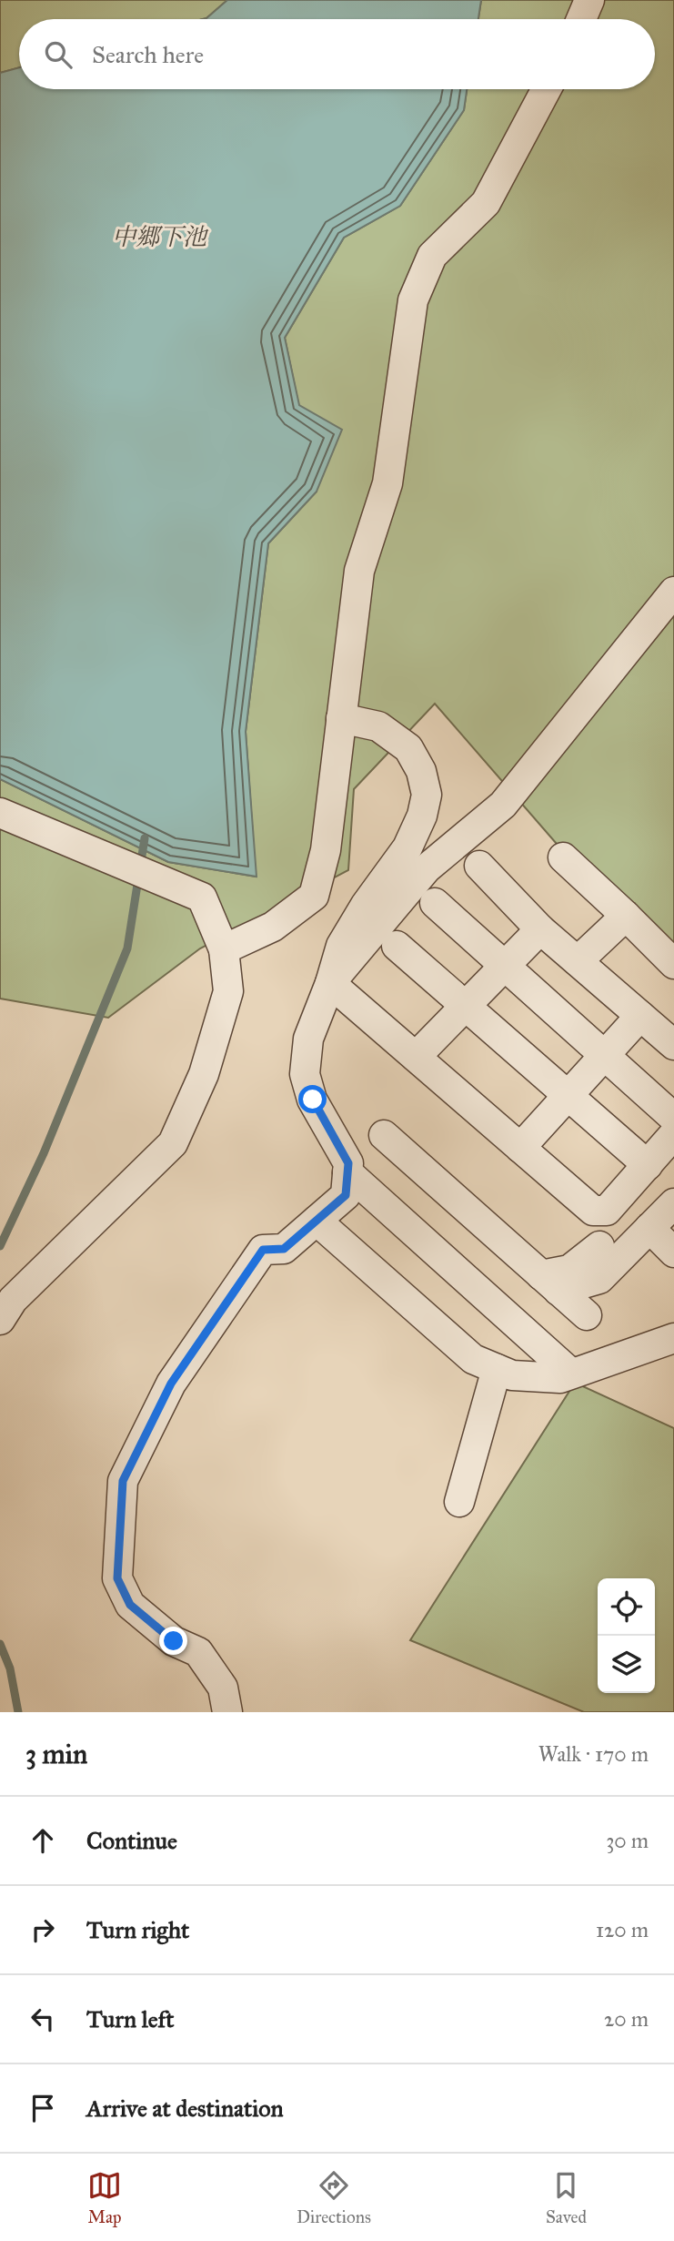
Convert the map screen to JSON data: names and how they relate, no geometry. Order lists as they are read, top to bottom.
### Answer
{
  "water": ["中郷下池"],
  "page": {
    "search": "Search here",
    "heading": ["3 min", "Walk · 170 m"],
    "list": [
      ["Continue", "30 m"],
      ["Turn right", "120 m"],
      ["Turn left", "20 m"],
      "Arrive at destination"
    ],
    "nav": ["Map", "Directions", "Saved"]
  }
}
